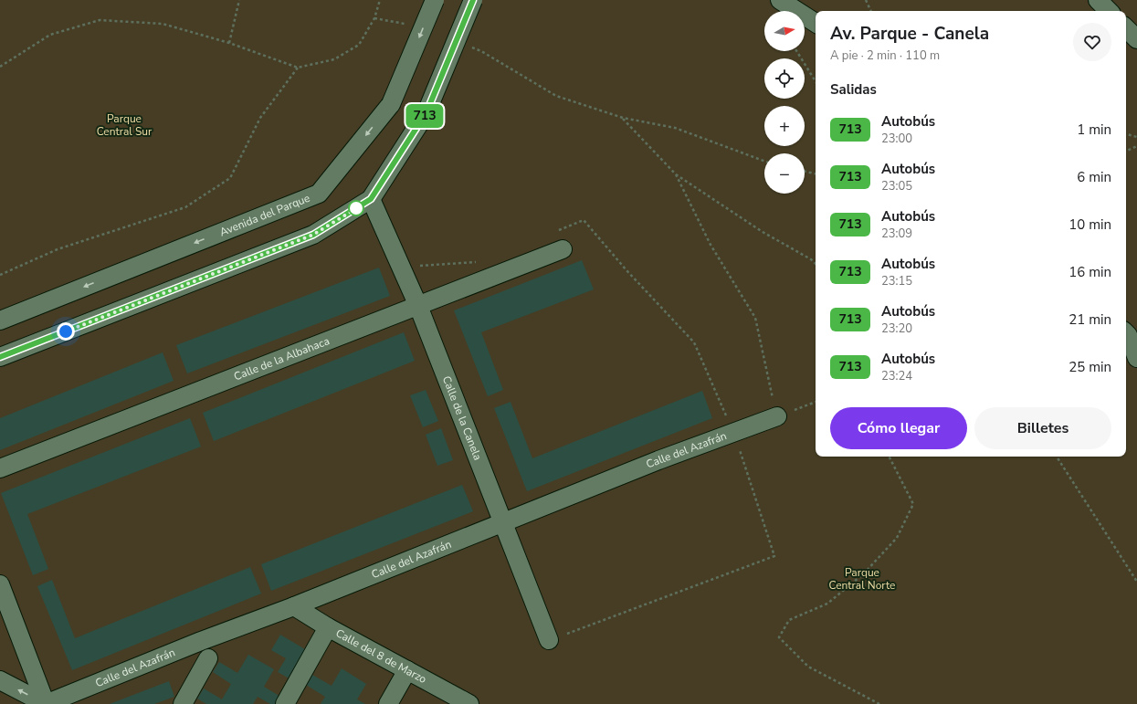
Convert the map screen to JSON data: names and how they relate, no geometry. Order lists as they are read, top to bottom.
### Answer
{
  "streets": {
    "street": [
      "Avenida del Parque",
      "Calle de la Albahaca",
      "Calle de la Canela",
      "Calle del Azafrán",
      "Calle del 8 de Marzo"
    ]
  },
  "crossings": [
    ["Calle de la Albahaca", "Calle de la Canela"],
    ["Calle de la Canela", "Calle del Azafrán"],
    ["Calle del Azafrán", "Calle del 8 de Marzo"]
  ],
  "parks": ["Parque Central Sur", "Parque Central Norte"],
  "lines": ["bus line 713"],
  "north": "right",
  "page": {
    "on_map": "713",
    "map_buttons": ["+", "−"],
    "heading": [
      ["Av. Parque - Canela", "A pie · 2 min · 110 m"],
      "Salidas"
    ],
    "list": [
      {
        "mark": "713",
        "name": "Autobús",
        "note": "23:00",
        "value": "1 min"
      },
      {
        "mark": "713",
        "name": "Autobús",
        "note": "23:05",
        "value": "6 min"
      },
      {
        "mark": "713",
        "name": "Autobús",
        "note": "23:09",
        "value": "10 min"
      },
      {
        "mark": "713",
        "name": "Autobús",
        "note": "23:15",
        "value": "16 min"
      },
      {
        "mark": "713",
        "name": "Autobús",
        "note": "23:20",
        "value": "21 min"
      },
      {
        "mark": "713",
        "name": "Autobús",
        "note": "23:24",
        "value": "25 min"
      }
    ],
    "buttons": ["Cómo llegar", "Billetes"]
  }
}
